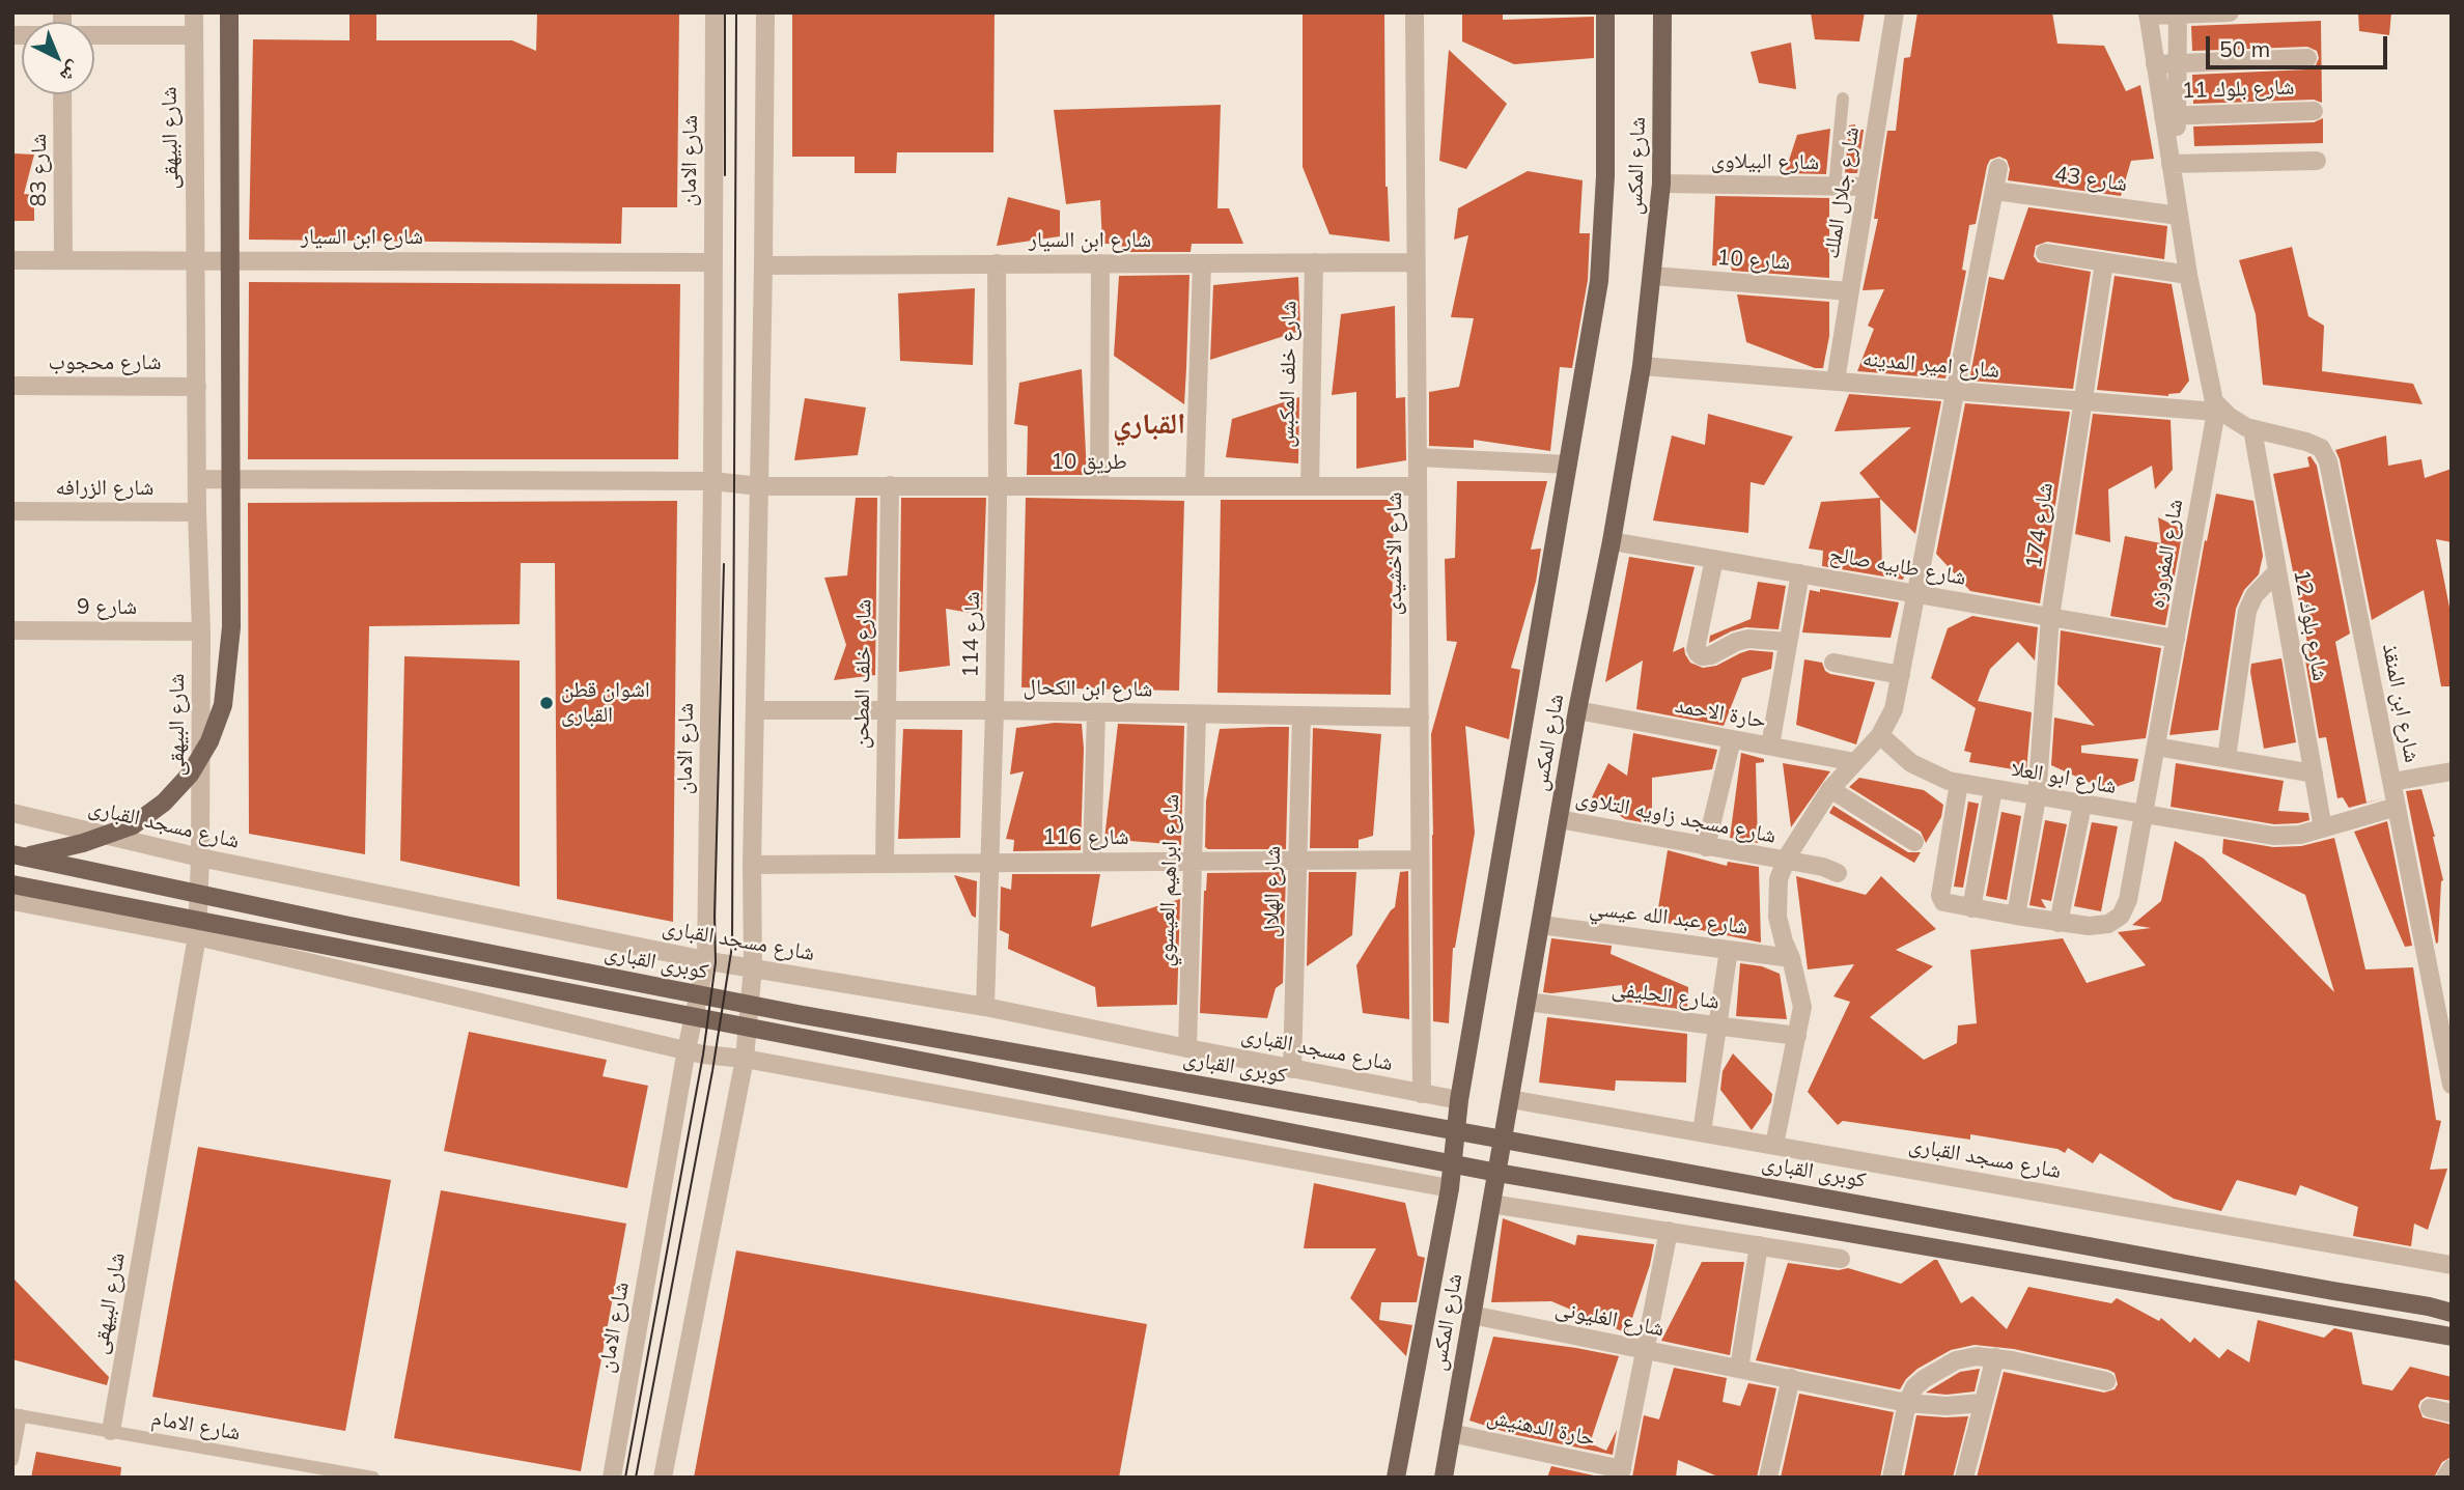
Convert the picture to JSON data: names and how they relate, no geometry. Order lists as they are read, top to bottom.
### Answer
{
  "streets": {
    "main road": ["شارع المكس", "كوبرى القبارى"],
    "street": [
      "شارع بلوك 11",
      "شارع البيهقى",
      "شارع الامان",
      "شارع البيلاوى",
      "شارع 83",
      "شارع 43",
      "شارع جلال الملك",
      "شارع ابن السيار",
      "شارع 10",
      "شارع محجوب",
      "شارع امير المدينه",
      "شارع خلف المكبس",
      "طريق 10",
      "شارع الزرافه",
      "شارع 174",
      "شارع الاخشيدى",
      "شارع المفروزه",
      "شارع طابيه صالح",
      "شارع 9",
      "شارع بلوك 12",
      "شارع 114",
      "شارع خلف المطحن",
      "شارع ابن الكحال",
      "شارع ابن المنقذ",
      "حارة الاحمد",
      "شارع ابو العلا",
      "شارع مسجد زاويه التلاوى",
      "شارع مسجد القبارى",
      "شارع 116",
      "شارع ابراهيم العيسوي",
      "شارع الهلال",
      "شارع عبد الله عيسي",
      "شارع الحليفى",
      "شارع الغليونى",
      "حارة الدهنيش"
    ],
    "lane": ["شارع الامام"]
  },
  "crossings": [
    ["شارع بلوك 11", "شارع المفروزه"],
    ["شارع البيهقى", "شارع ابن السيار"],
    ["شارع البيهقى", "شارع محجوب"],
    ["شارع البيهقى", "طريق 10"],
    ["شارع البيهقى", "شارع الزرافه"],
    ["شارع البيهقى", "شارع 9"],
    ["شارع البيهقى", "شارع مسجد القبارى"],
    ["شارع البيهقى", "شارع الامام"],
    ["شارع الامان", "شارع ابن السيار"],
    ["شارع الامان", "طريق 10"],
    ["شارع الامان", "شارع مسجد القبارى"],
    ["شارع البيلاوى", "شارع المكس"],
    ["شارع البيلاوى", "شارع جلال الملك"],
    ["شارع المكس", "شارع 10"],
    ["شارع المكس", "شارع امير المدينه"],
    ["شارع المكس", "شارع طابيه صالح"],
    ["شارع المكس", "حارة الاحمد"],
    ["شارع المكس", "شارع مسجد زاويه التلاوى"],
    ["شارع المكس", "شارع مسجد القبارى"],
    ["شارع المكس", "شارع عبد الله عيسي"],
    ["شارع المكس", "شارع الحليفى"],
    ["شارع المكس", "شارع الغليونى"],
    ["شارع المكس", "حارة الدهنيش"],
    ["شارع 83", "شارع ابن السيار"],
    ["شارع 43", "شارع المفروزه"],
    ["شارع جلال الملك", "شارع 10"],
    ["شارع جلال الملك", "شارع امير المدينه"],
    ["شارع ابن السيار", "شارع خلف المكبس"],
    ["شارع ابن السيار", "شارع الاخشيدى"],
    ["شارع ابن السيار", "شارع 114"],
    ["شارع امير المدينه", "شارع 174"],
    ["شارع امير المدينه", "شارع المفروزه"],
    ["شارع امير المدينه", "شارع ابن المنقذ"],
    ["شارع خلف المكبس", "طريق 10"],
    ["طريق 10", "شارع الاخشيدى"],
    ["طريق 10", "شارع 114"],
    ["طريق 10", "شارع خلف المطحن"],
    ["شارع 174", "شارع المفروزه"],
    ["شارع 174", "شارع طابيه صالح"],
    ["شارع 174", "شارع ابو العلا"],
    ["شارع الاخشيدى", "شارع ابن الكحال"],
    ["شارع الاخشيدى", "شارع مسجد القبارى"],
    ["شارع الاخشيدى", "شارع 116"],
    ["شارع المفروزه", "شارع طابيه صالح"],
    ["شارع المفروزه", "شارع ابن المنقذ"],
    ["شارع المفروزه", "شارع ابو العلا"],
    ["شارع بلوك 12", "شارع ابن المنقذ"],
    ["شارع بلوك 12", "شارع ابو العلا"],
    ["شارع 114", "شارع ابن الكحال"],
    ["شارع 114", "شارع مسجد القبارى"],
    ["شارع 114", "شارع 116"],
    ["شارع خلف المطحن", "شارع ابن الكحال"],
    ["شارع خلف المطحن", "شارع 116"],
    ["شارع ابن الكحال", "شارع ابراهيم العيسوي"],
    ["شارع ابن الكحال", "شارع الهلال"],
    ["شارع ابن المنقذ", "شارع ابو العلا"],
    ["شارع مسجد القبارى", "شارع ابراهيم العيسوي"],
    ["شارع مسجد القبارى", "شارع الهلال"],
    ["شارع 116", "شارع ابراهيم العيسوي"],
    ["شارع 116", "شارع الهلال"]
  ],
  "districts": ["القباري"],
  "places": ["اشوان قطن القبارى"],
  "scale_bar": "50 m",
  "north": "bottom right"
}
